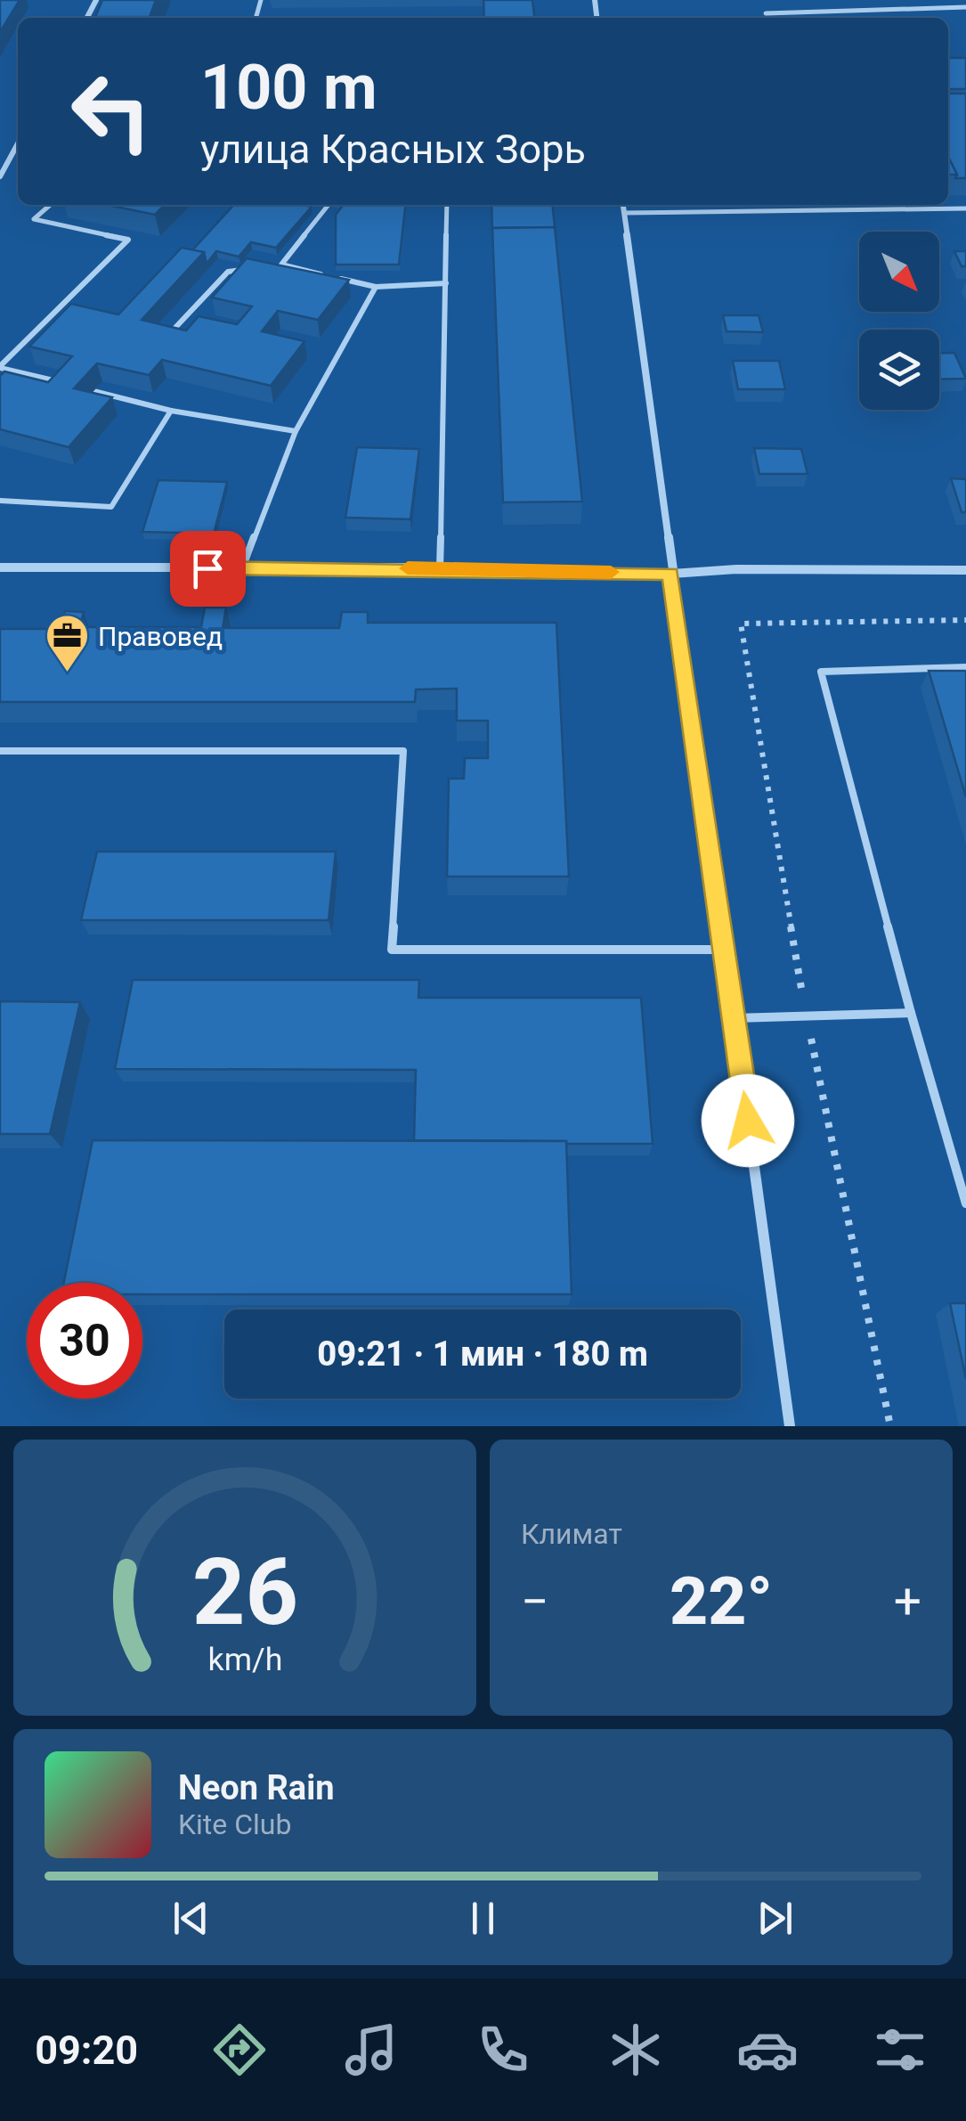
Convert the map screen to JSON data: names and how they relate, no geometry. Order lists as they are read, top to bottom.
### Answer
{
  "places": {
    "office": ["Правовед"]
  },
  "north": "bottom right",
  "page": {
    "turn": ["100 m", "улица Красных Зорь"],
    "limit": "30",
    "trip": "09:21 · 1 мин · 180 m",
    "tile": "Климат",
    "heat": ["−", "22°", "+"],
    "song": ["Neon Rain", "Kite Club"],
    "tabs": "09:20",
    "gauge": ["26", "km/h"]
  }
}
